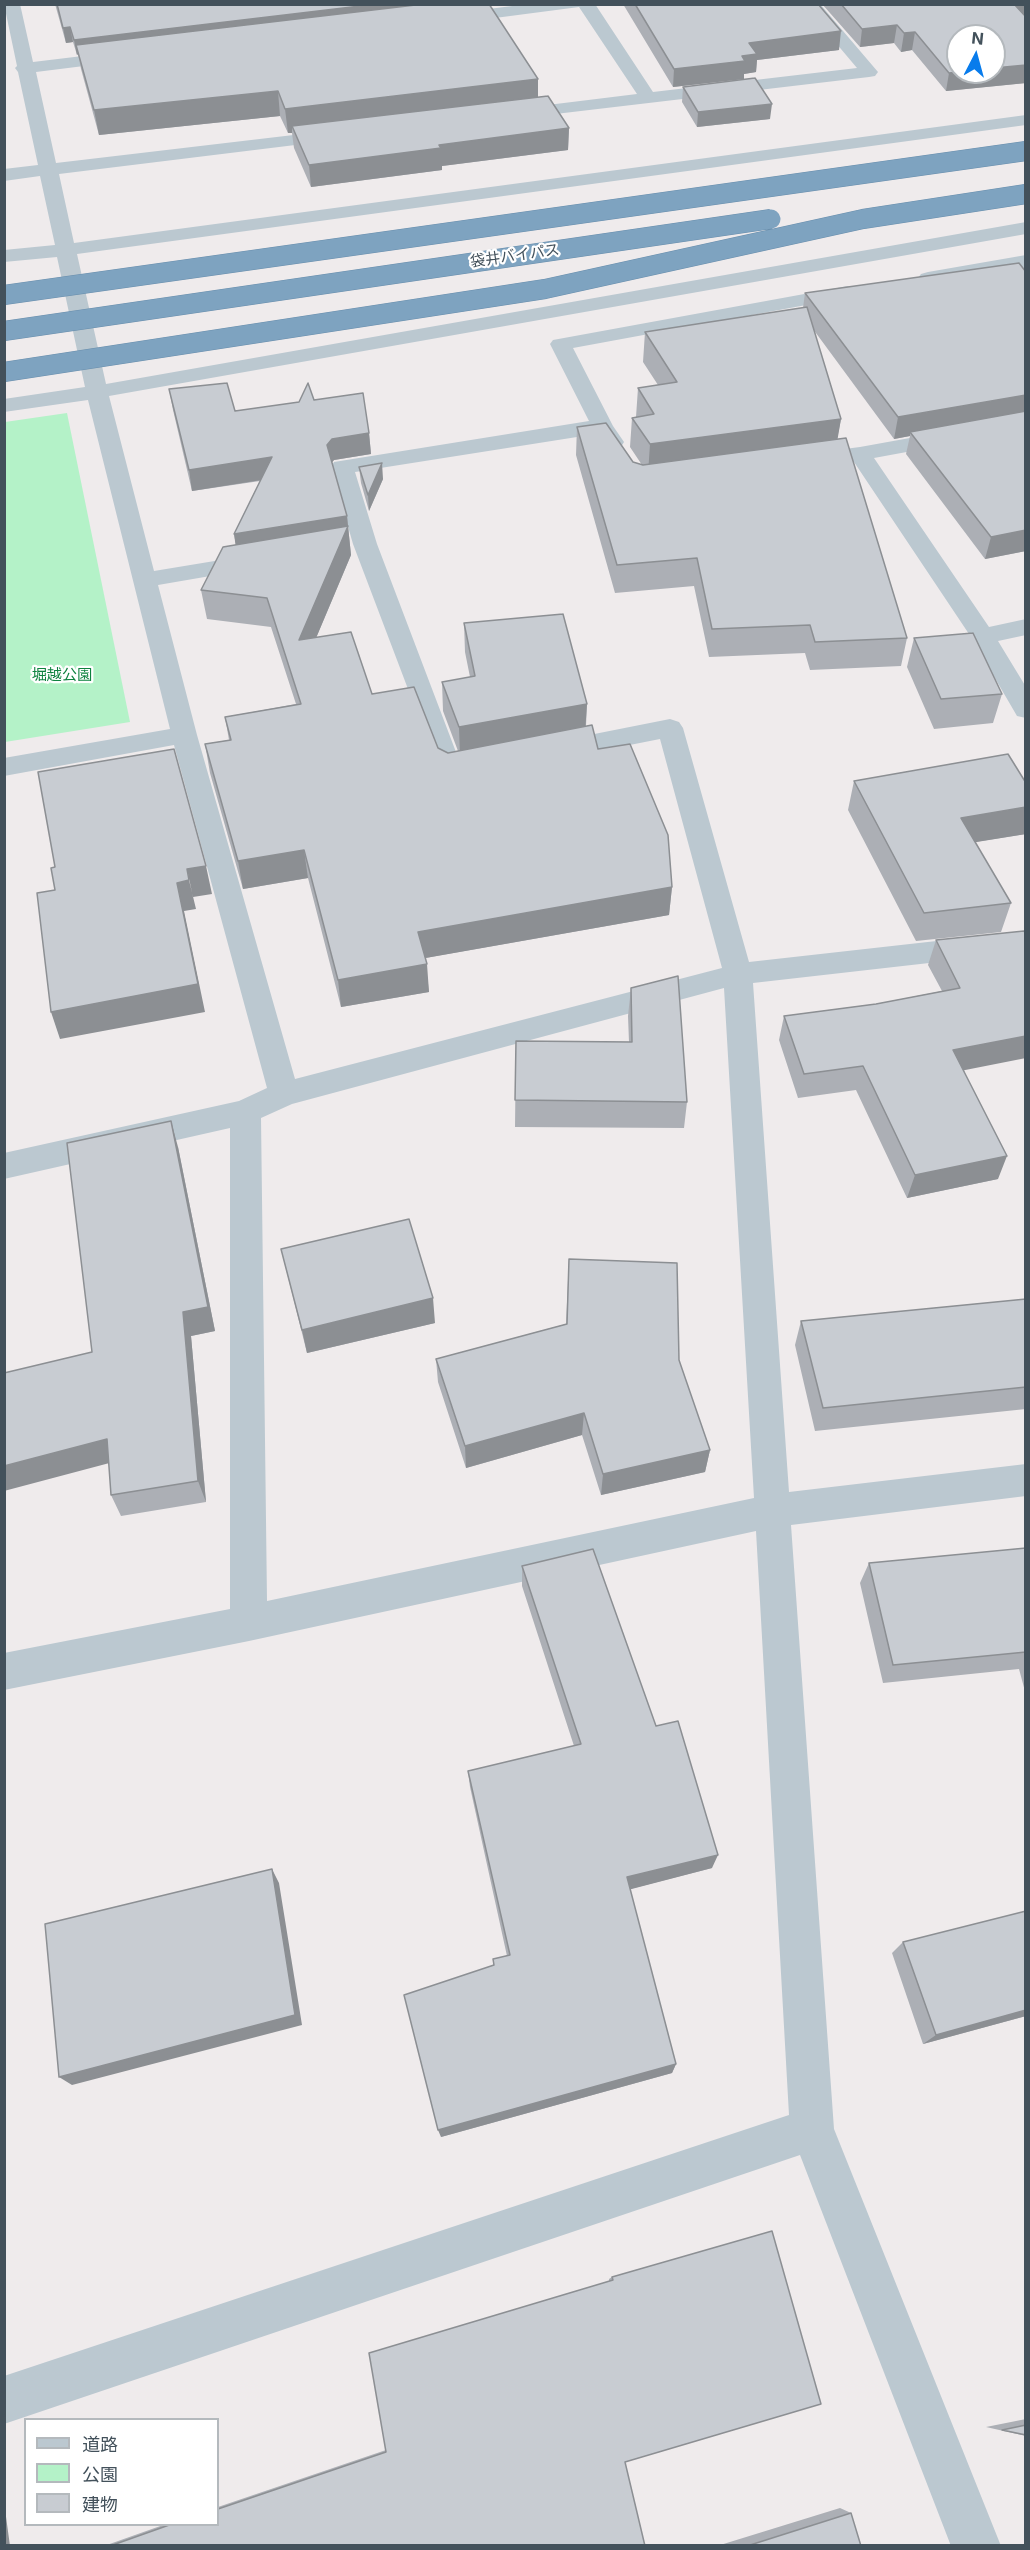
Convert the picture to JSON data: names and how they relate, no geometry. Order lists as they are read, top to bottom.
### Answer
{
  "streets": {
    "highway": ["袋井バイパス"]
  },
  "parks": ["堀越公園"],
  "legend": ["道路", "公園", "建物"],
  "north": "top"
}
